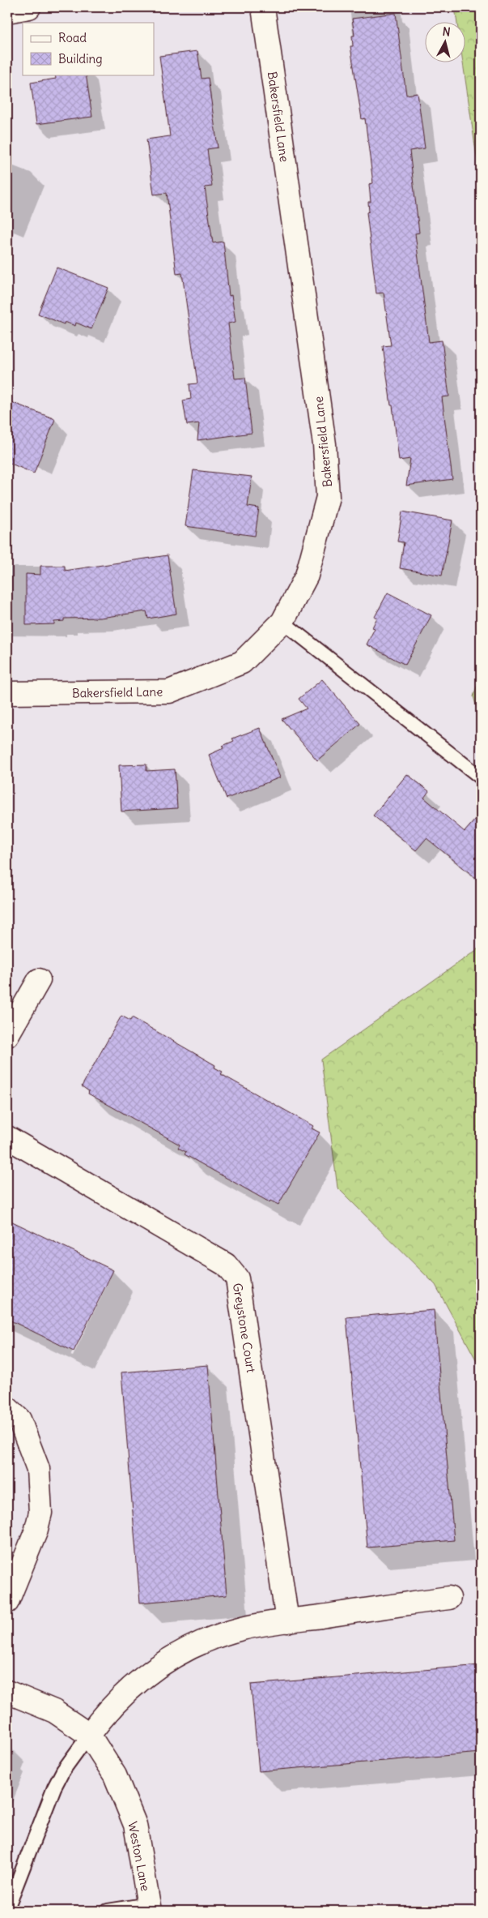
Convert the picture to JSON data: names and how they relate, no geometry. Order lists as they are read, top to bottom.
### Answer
{
  "streets": {
    "street": ["Bakersfield Lane", "Greystone Court", "Weston Lane"]
  },
  "legend": ["Road", "Building"],
  "north": "top"
}
